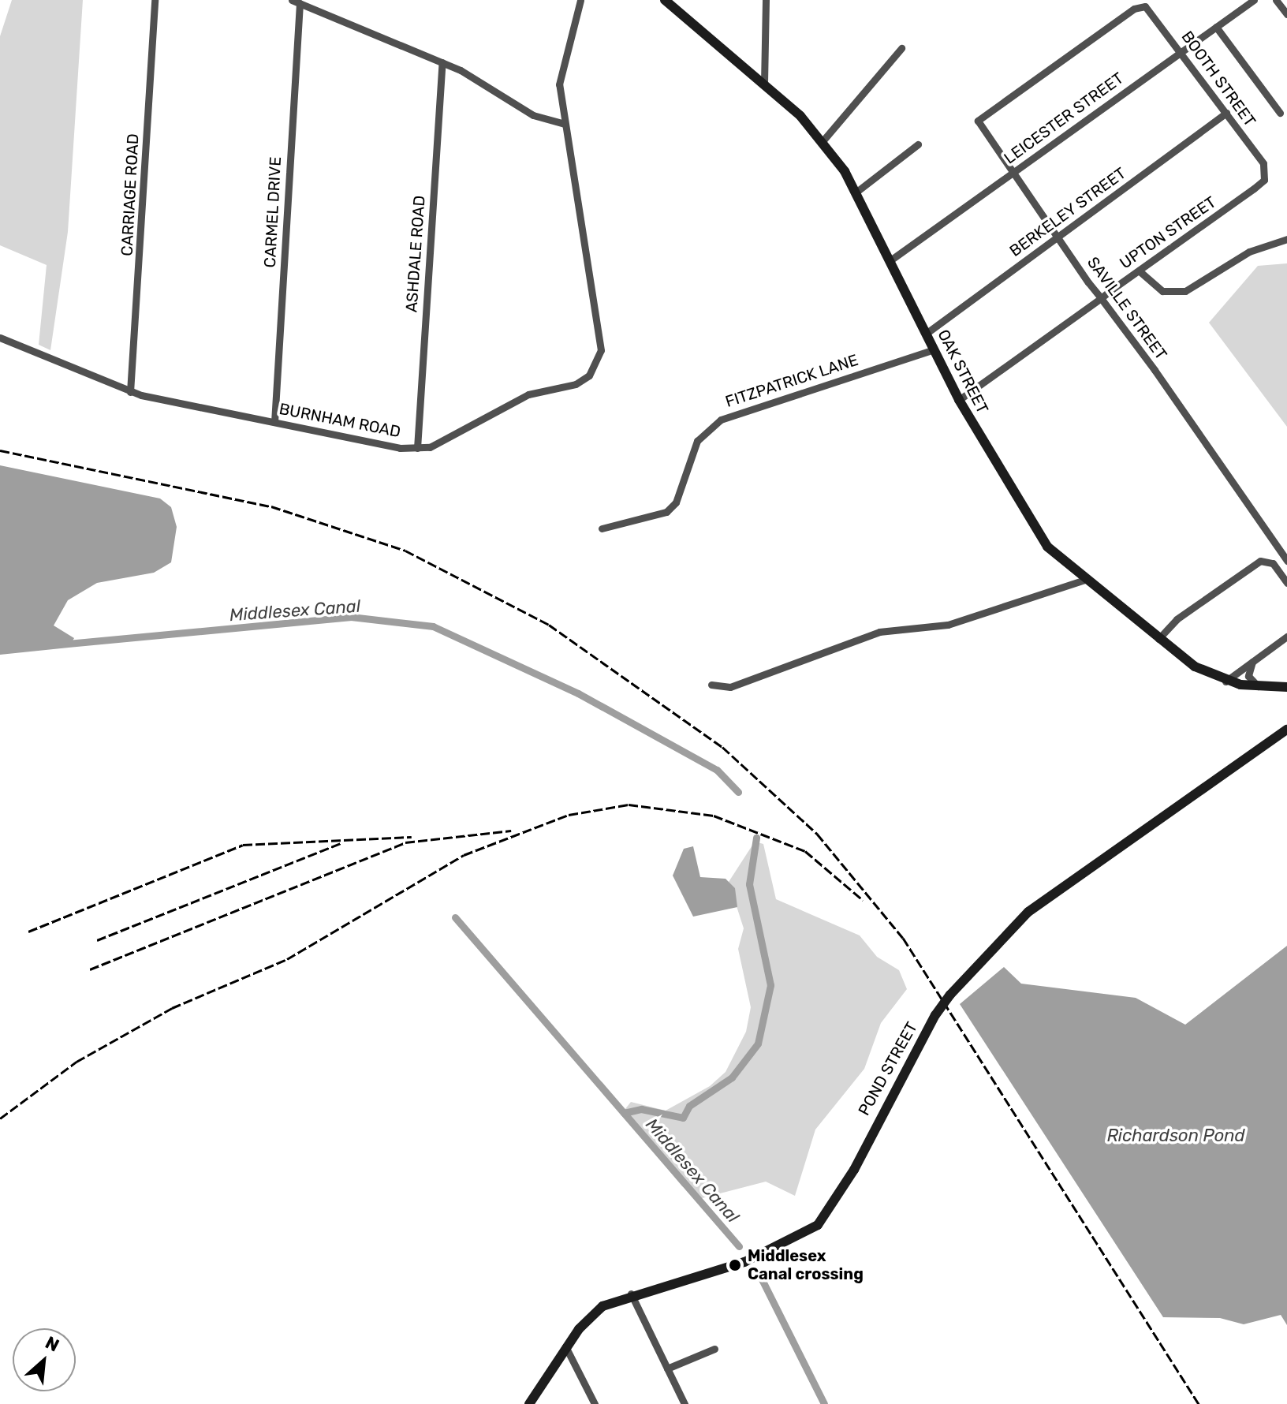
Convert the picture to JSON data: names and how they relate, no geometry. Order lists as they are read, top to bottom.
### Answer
{
  "streets": {
    "street": [
      "BOOTH STREET",
      "LEICESTER STREET",
      "CARRIAGE ROAD",
      "CARMEL DRIVE",
      "BERKELEY STREET",
      "UPTON STREET",
      "ASHDALE ROAD",
      "SAVILLE STREET",
      "OAK STREET",
      "FITZPATRICK LANE",
      "BURNHAM ROAD",
      "POND STREET"
    ]
  },
  "crossings": [
    ["BOOTH STREET", "LEICESTER STREET"],
    ["BOOTH STREET", "BERKELEY STREET"],
    ["BOOTH STREET", "UPTON STREET"],
    ["BOOTH STREET", "SAVILLE STREET"],
    ["LEICESTER STREET", "SAVILLE STREET"],
    ["LEICESTER STREET", "OAK STREET"],
    ["CARRIAGE ROAD", "BURNHAM ROAD"],
    ["CARMEL DRIVE", "BURNHAM ROAD"],
    ["BERKELEY STREET", "SAVILLE STREET"],
    ["BERKELEY STREET", "OAK STREET"],
    ["UPTON STREET", "SAVILLE STREET"],
    ["UPTON STREET", "OAK STREET"],
    ["ASHDALE ROAD", "BURNHAM ROAD"],
    ["OAK STREET", "FITZPATRICK LANE"]
  ],
  "water": ["Middlesex Canal", "Richardson Pond"],
  "places": ["Middlesex Canal crossing"],
  "north": "top right"
}
